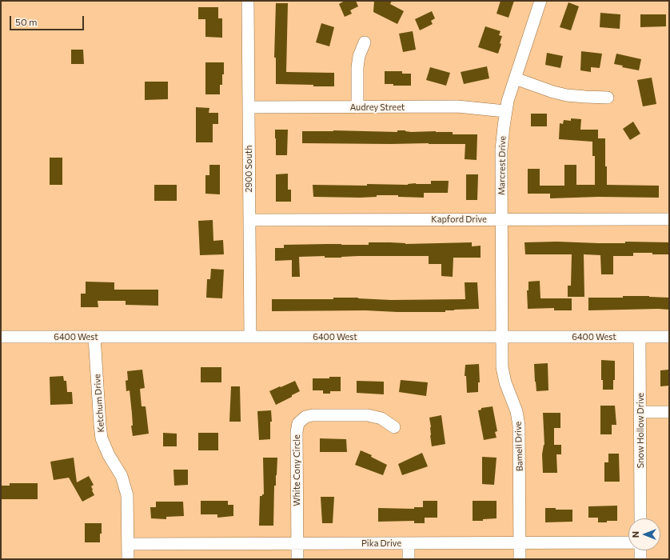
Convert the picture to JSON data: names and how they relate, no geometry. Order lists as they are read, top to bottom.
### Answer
{
  "streets": {
    "street": [
      "Audrey Street",
      "Marcrest Drive",
      "2900 South",
      "Kapford Drive",
      "6400 West",
      "Ketchum Drive",
      "Snow Hollow Drive",
      "Bamell Drive",
      "White Cony Circle",
      "Pika Drive"
    ]
  },
  "crossings": [
    ["Audrey Street", "Marcrest Drive"],
    ["Audrey Street", "2900 South"],
    ["Marcrest Drive", "Kapford Drive"],
    ["Marcrest Drive", "6400 West"],
    ["Marcrest Drive", "Bamell Drive"],
    ["2900 South", "Kapford Drive"],
    ["2900 South", "6400 West"],
    ["6400 West", "Ketchum Drive"],
    ["6400 West", "Snow Hollow Drive"],
    ["6400 West", "Bamell Drive"],
    ["Ketchum Drive", "Pika Drive"],
    ["Bamell Drive", "Pika Drive"],
    ["White Cony Circle", "Pika Drive"]
  ],
  "scale_bar": "50 m",
  "north": "left"
}
